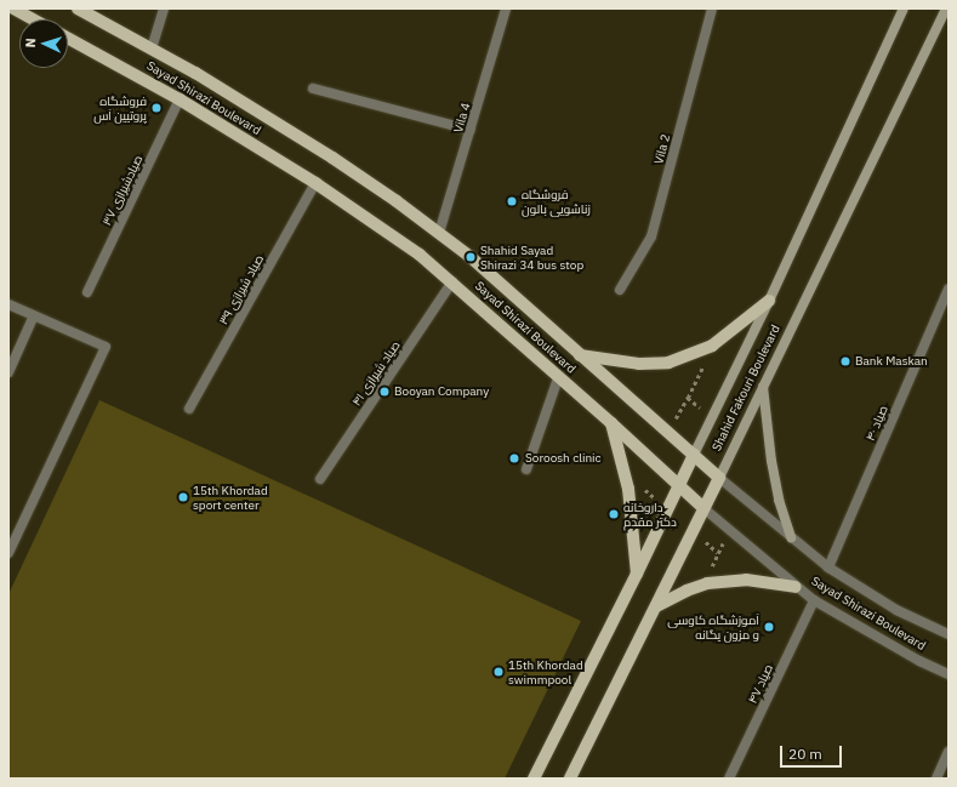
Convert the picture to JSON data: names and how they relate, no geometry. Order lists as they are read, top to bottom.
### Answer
{
  "streets": {
    "main road": ["Sayad Shirazi Boulevard", "Shahid Fakouri Boulevard"],
    "street": [
      "Vila 4",
      "Vila 2",
      "صیادشیرازی ۳۷",
      "صیاد شیرازی ۳۹",
      "صیاد شیرازی ۴۱",
      "صیاد ۴۰",
      "صیاد ۴۷"
    ]
  },
  "crossings": [
    ["Sayad Shirazi Boulevard", "Vila 4"],
    ["Sayad Shirazi Boulevard", "صیادشیرازی ۳۷"],
    ["Sayad Shirazi Boulevard", "صیاد شیرازی ۳۹"],
    ["Sayad Shirazi Boulevard", "صیاد شیرازی ۴۱"],
    ["Sayad Shirazi Boulevard", "Shahid Fakouri Boulevard"],
    ["Sayad Shirazi Boulevard", "صیاد ۴۰"],
    ["Sayad Shirazi Boulevard", "صیاد ۴۷"]
  ],
  "places": [
    "فروشگاه پروتیین آس",
    "فروشگاه زناشویی بالون",
    "Shahid Sayad Shirazi 34 bus stop",
    "Bank Maskan",
    "Booyan Company",
    "Soroosh clinic",
    "15th Khordad sport center",
    "داروخانه دکتر مقدم",
    "آموزشگاه کاوسی و مزون یگانه",
    "15th Khordad swimmpool"
  ],
  "scale_bar": "20 m",
  "north": "left"
}
